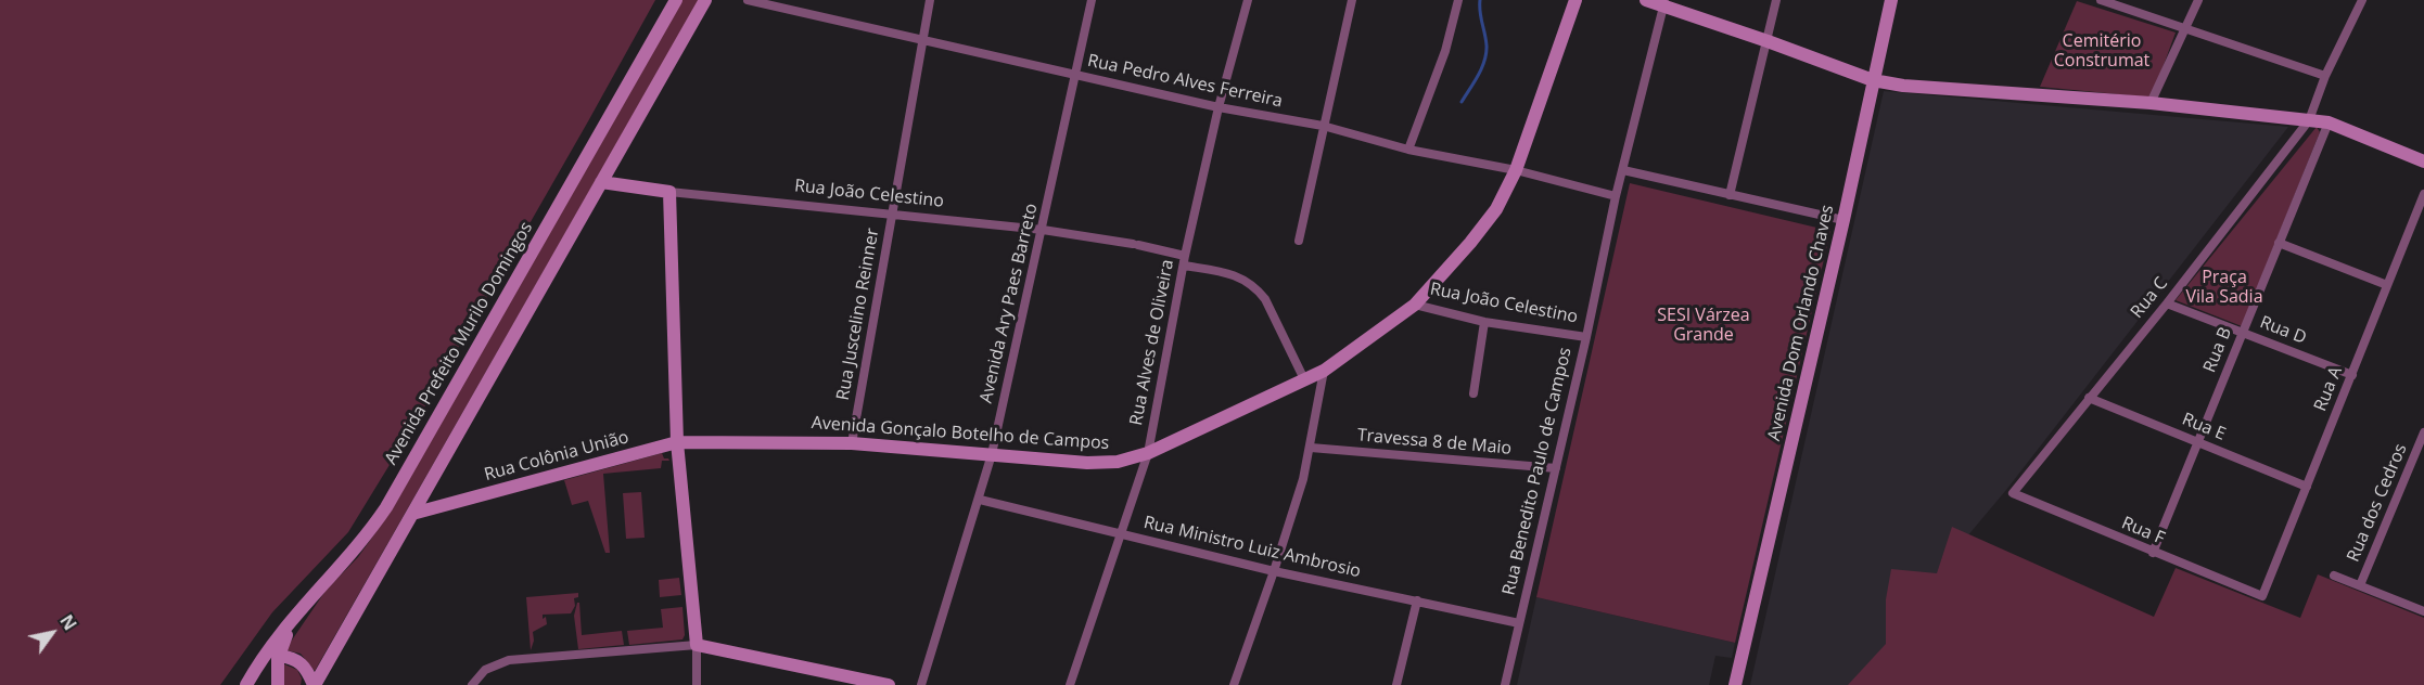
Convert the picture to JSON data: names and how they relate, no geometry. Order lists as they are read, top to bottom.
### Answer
{
  "streets": {
    "street": [
      "Rua Pedro Alves Ferreira",
      "Rua João Celestino",
      "Rua C",
      "Avenida Ary Paes Barreto",
      "Rua Juscelino Reinner",
      "Avenida Dom Orlando Chaves",
      "Rua D",
      "Rua Alves de Oliveira",
      "Avenida Prefeito Murilo Domingos",
      "Rua B",
      "Rua A",
      "Rua E",
      "Avenida Gonçalo Botelho de Campos",
      "Travessa 8 de Maio",
      "Rua Colônia União",
      "Rua Benedito Paulo de Campos",
      "Rua dos Cedros",
      "Rua F",
      "Rua Ministro Luiz Ambrosio"
    ]
  },
  "crossings": [
    ["Rua Pedro Alves Ferreira", "Avenida Ary Paes Barreto"],
    ["Rua Pedro Alves Ferreira", "Rua Juscelino Reinner"],
    ["Rua Pedro Alves Ferreira", "Rua Alves de Oliveira"],
    ["Rua Pedro Alves Ferreira", "Avenida Gonçalo Botelho de Campos"],
    ["Rua Pedro Alves Ferreira", "Rua Benedito Paulo de Campos"],
    ["Rua João Celestino", "Avenida Ary Paes Barreto"],
    ["Rua João Celestino", "Rua Juscelino Reinner"],
    ["Rua João Celestino", "Rua Alves de Oliveira"],
    ["Rua João Celestino", "Avenida Gonçalo Botelho de Campos"],
    ["Rua João Celestino", "Rua Benedito Paulo de Campos"],
    ["Rua C", "Rua D"],
    ["Rua C", "Rua E"],
    ["Rua C", "Rua F"],
    ["Avenida Ary Paes Barreto", "Avenida Gonçalo Botelho de Campos"],
    ["Avenida Ary Paes Barreto", "Rua Ministro Luiz Ambrosio"],
    ["Rua Juscelino Reinner", "Avenida Gonçalo Botelho de Campos"],
    ["Rua D", "Rua B"],
    ["Rua D", "Rua A"],
    ["Rua Alves de Oliveira", "Avenida Gonçalo Botelho de Campos"],
    ["Rua Alves de Oliveira", "Rua Ministro Luiz Ambrosio"],
    ["Rua B", "Rua E"],
    ["Rua B", "Rua F"],
    ["Rua A", "Rua E"],
    ["Rua A", "Rua F"],
    ["Avenida Gonçalo Botelho de Campos", "Rua Colônia União"],
    ["Travessa 8 de Maio", "Rua Benedito Paulo de Campos"],
    ["Rua Benedito Paulo de Campos", "Rua Ministro Luiz Ambrosio"]
  ],
  "parks": ["Cemitério Construmat", "Praça Vila Sadia", "SESI Várzea Grande"],
  "north": "top right"
}
